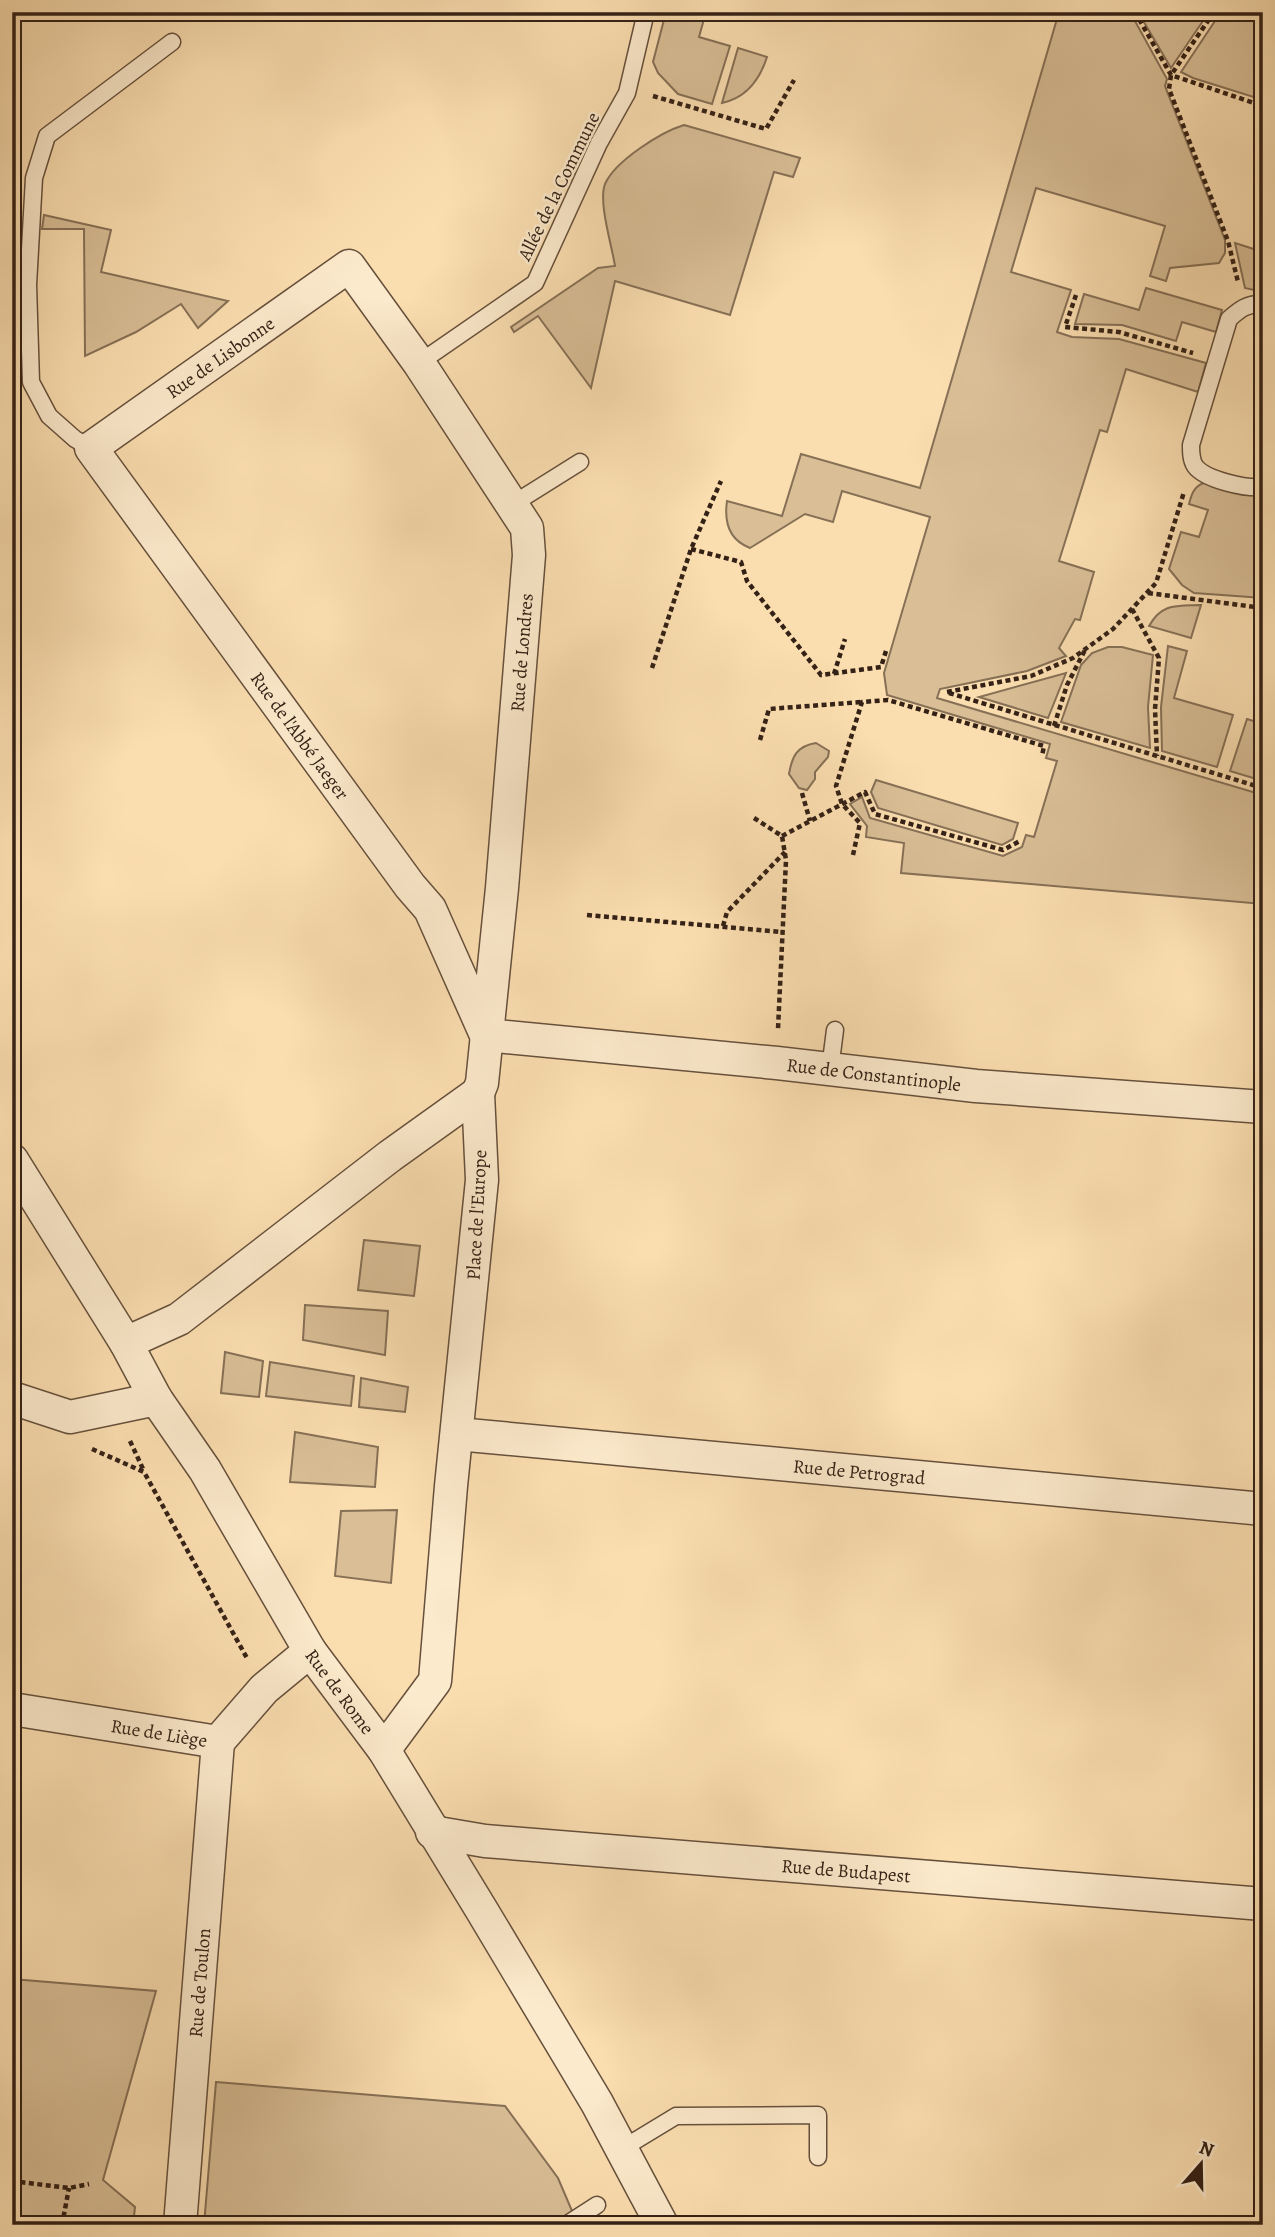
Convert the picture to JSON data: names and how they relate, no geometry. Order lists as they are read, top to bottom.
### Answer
{
  "streets": {
    "street": [
      "Rue de Lisbonne",
      "Rue de Londres",
      "Rue de l'Abbé Jaeger",
      "Rue de Constantinople",
      "Place de l'Europe",
      "Rue de Petrograd",
      "Rue de Rome",
      "Rue de Liège",
      "Rue de Budapest",
      "Rue de Toulon"
    ],
    "lane": ["Allée de la Commune"]
  },
  "crossings": [
    ["Allée de la Commune", "Rue de Londres"],
    ["Rue de Lisbonne", "Rue de Londres"],
    ["Rue de Lisbonne", "Rue de l'Abbé Jaeger"],
    ["Rue de Londres", "Rue de l'Abbé Jaeger"],
    ["Rue de Londres", "Rue de Constantinople"],
    ["Rue de Londres", "Place de l'Europe"],
    ["Rue de l'Abbé Jaeger", "Rue de Constantinople"],
    ["Place de l'Europe", "Rue de Petrograd"],
    ["Place de l'Europe", "Rue de Rome"],
    ["Rue de Rome", "Rue de Liège"],
    ["Rue de Rome", "Rue de Budapest"],
    ["Rue de Liège", "Rue de Toulon"]
  ],
  "north": "top"
}
